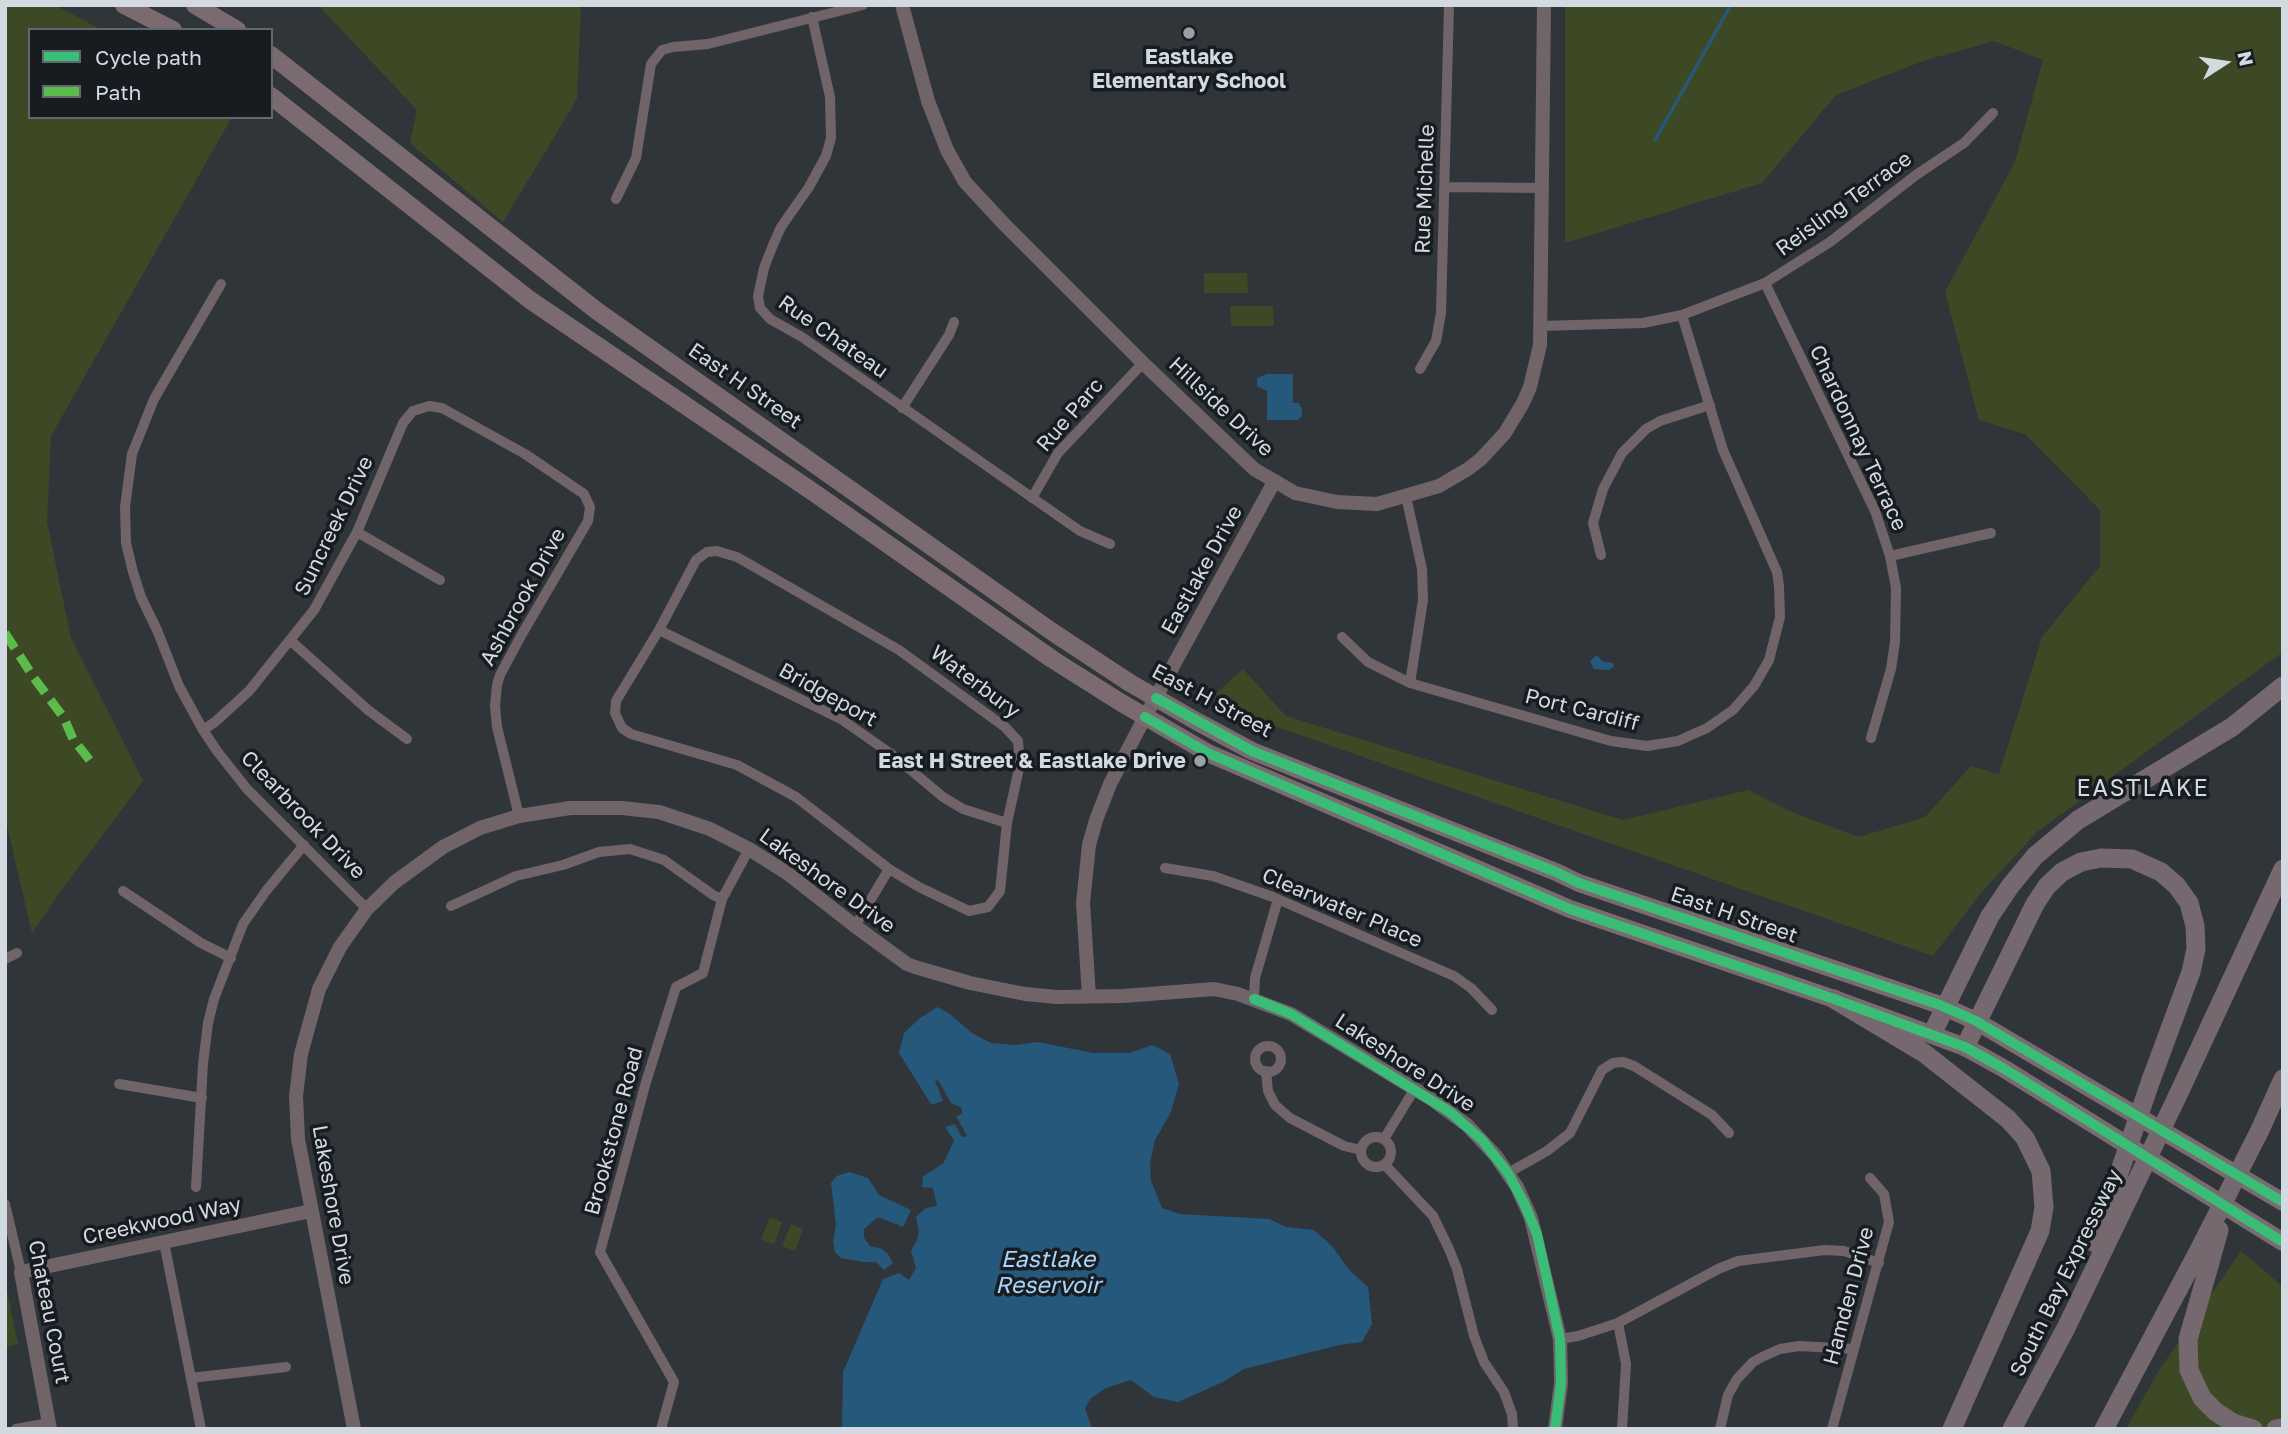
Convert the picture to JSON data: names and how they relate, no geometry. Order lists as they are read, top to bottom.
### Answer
{
  "streets": {
    "highway": ["South Bay Expressway"],
    "main road": ["East H Street"],
    "street": [
      "Rue Michelle",
      "Reisling Terrace",
      "Rue Chateau",
      "Hillside Drive",
      "Rue Parc",
      "Chardonnay Terrace",
      "Suncreek Drive",
      "Eastlake Drive",
      "Ashbrook Drive",
      "Waterbury",
      "Bridgeport",
      "Port Cardiff",
      "Clearbrook Drive",
      "Lakeshore Drive",
      "Clearwater Place",
      "Brookstone Road",
      "Creekwood Way",
      "Hamden Drive",
      "Chateau Court"
    ]
  },
  "crossings": [
    ["Reisling Terrace", "Hillside Drive"],
    ["Reisling Terrace", "Chardonnay Terrace"],
    ["Reisling Terrace", "Port Cardiff"],
    ["Rue Chateau", "Rue Parc"],
    ["East H Street", "Eastlake Drive"],
    ["Hillside Drive", "Rue Parc"],
    ["Hillside Drive", "Eastlake Drive"],
    ["Suncreek Drive", "Ashbrook Drive"],
    ["Suncreek Drive", "Clearbrook Drive"],
    ["Eastlake Drive", "Lakeshore Drive"],
    ["Ashbrook Drive", "Lakeshore Drive"],
    ["Waterbury", "Bridgeport"],
    ["Clearbrook Drive", "Lakeshore Drive"],
    ["Lakeshore Drive", "Brookstone Road"],
    ["Lakeshore Drive", "Creekwood Way"],
    ["Creekwood Way", "Chateau Court"]
  ],
  "districts": ["EASTLAKE"],
  "water": ["Eastlake Reservoir"],
  "places": ["Eastlake Elementary School", "East H Street & Eastlake Drive"],
  "legend": ["Cycle path", "Path"],
  "north": "right"
}
